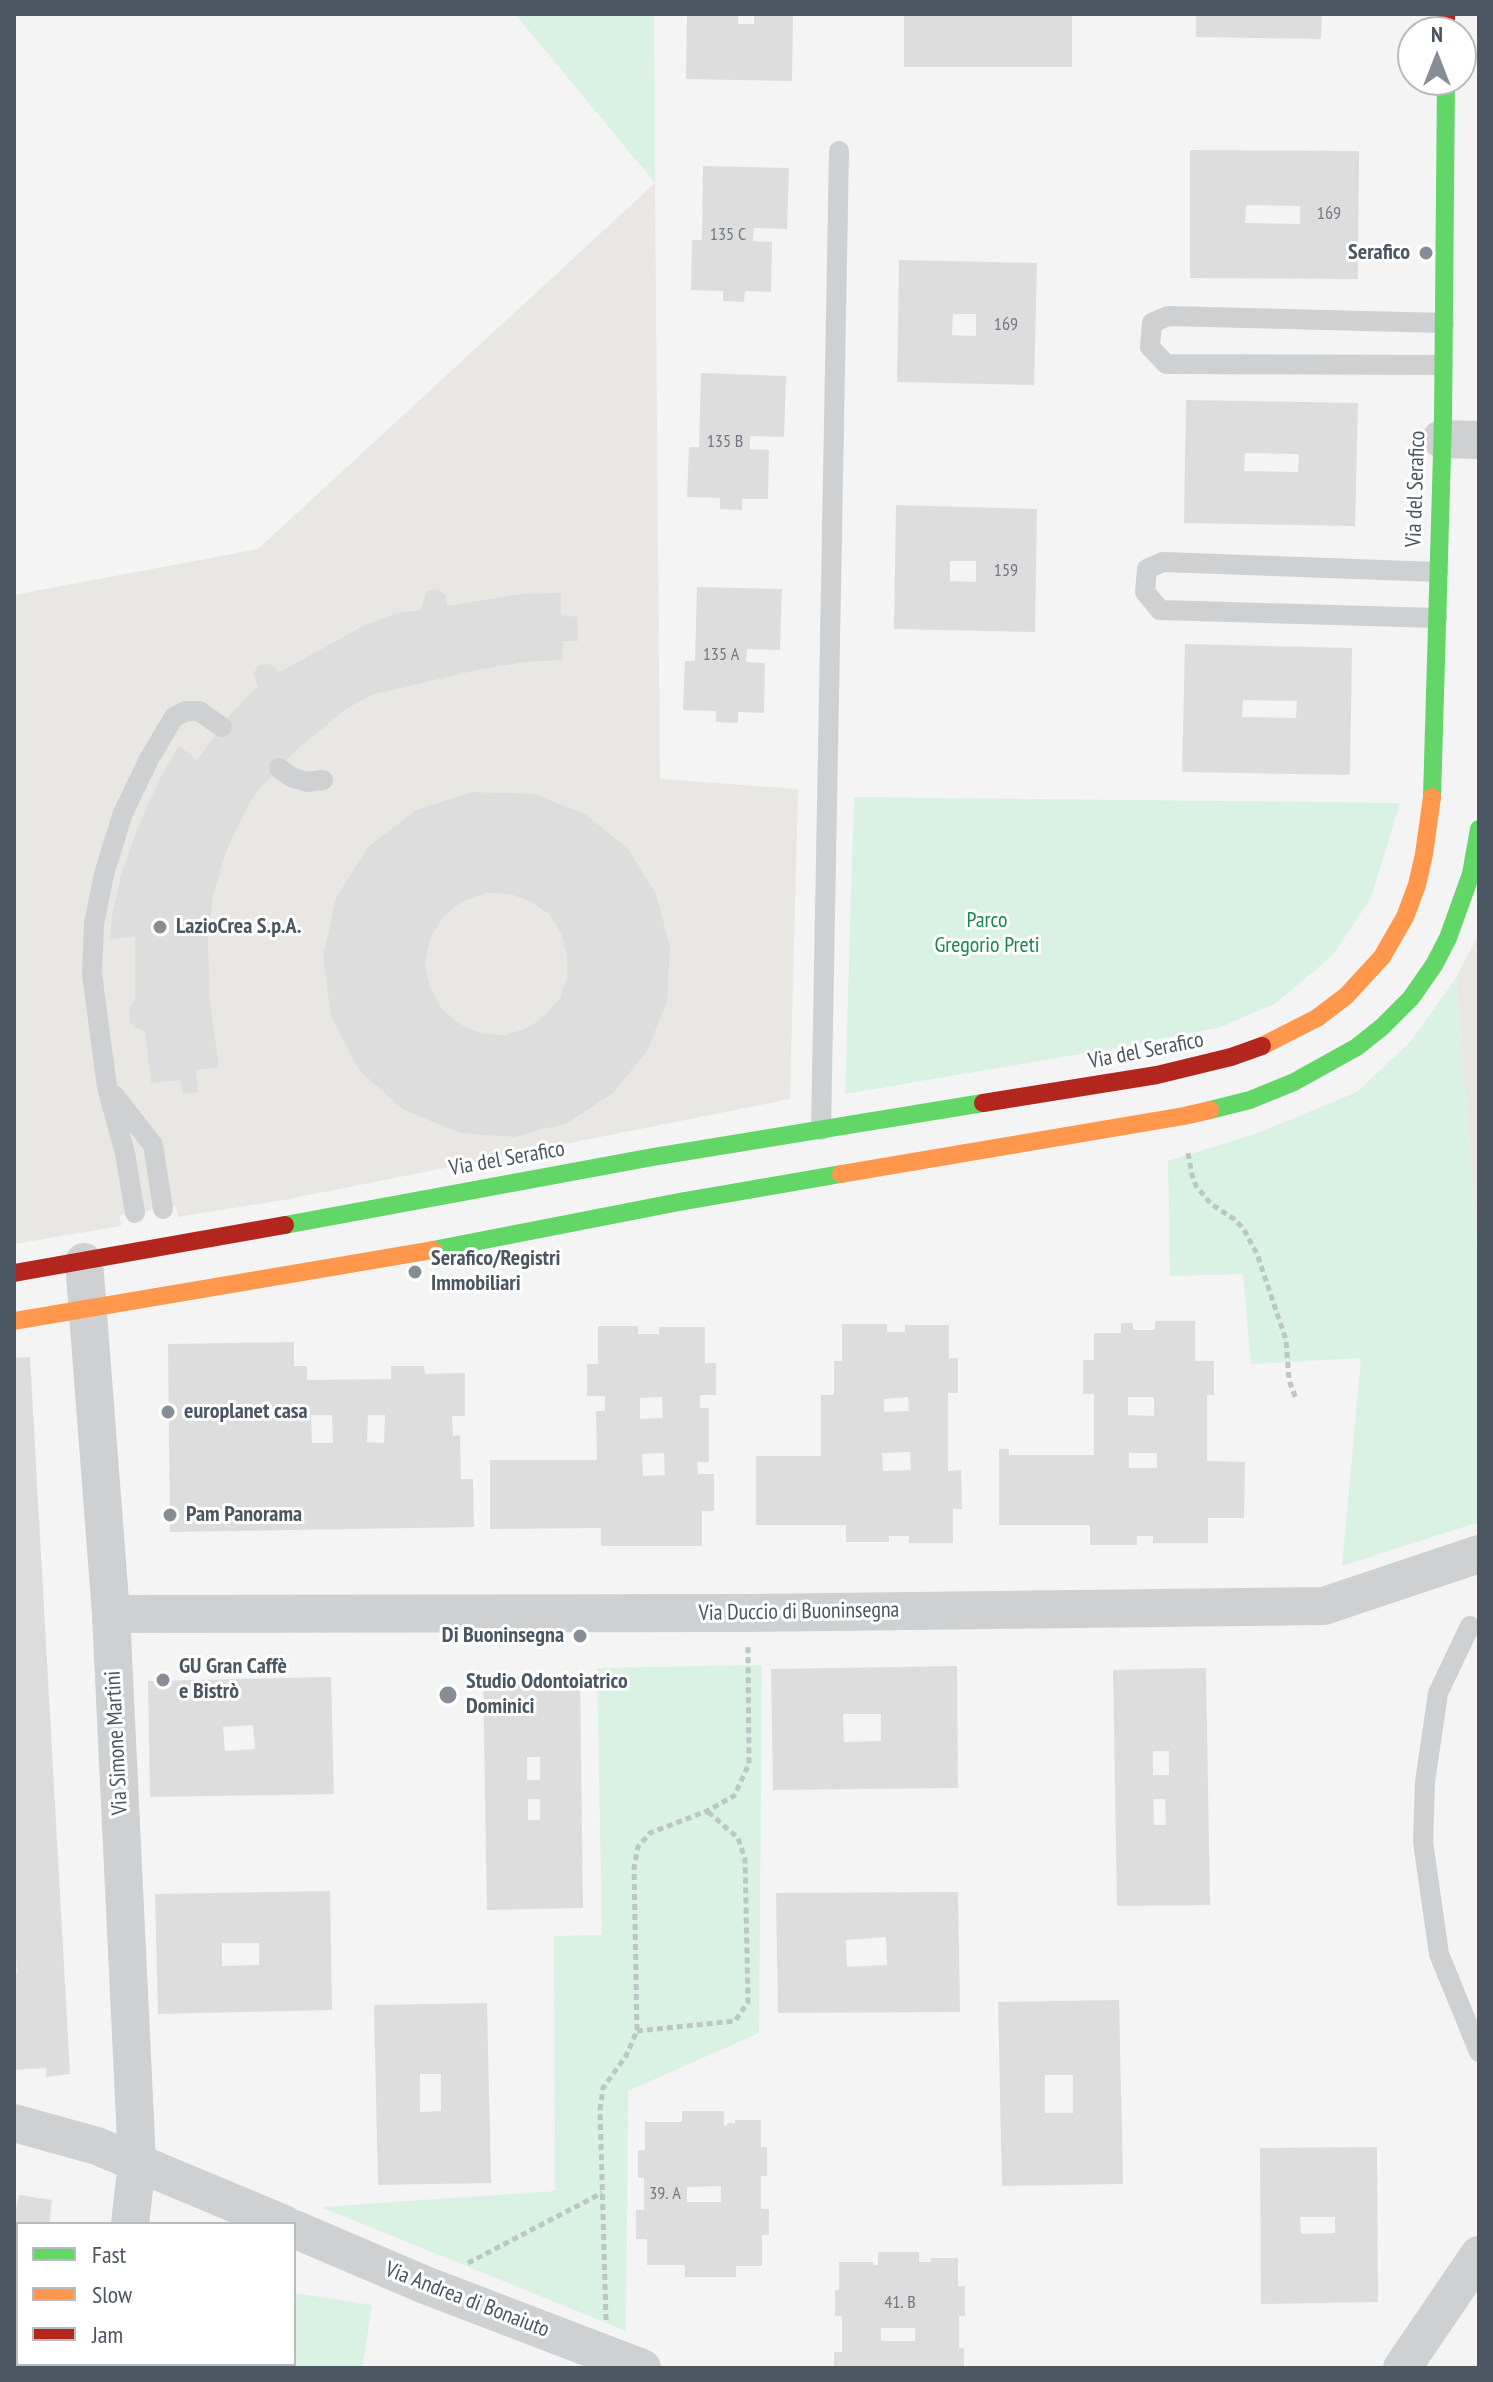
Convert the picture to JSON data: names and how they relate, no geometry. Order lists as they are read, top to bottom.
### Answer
{
  "streets": {
    "street": [
      "Via del Serafico",
      "Via Duccio di Buoninsegna",
      "Via Simone Martini",
      "Via Andrea di Bonaiuto"
    ]
  },
  "crossings": [
    ["Via del Serafico", "Via Simone Martini"],
    ["Via Duccio di Buoninsegna", "Via Simone Martini"]
  ],
  "parks": ["Parco Gregorio Preti"],
  "places": [
    "Serafico",
    "LazioCrea S.p.A.",
    "Serafico/Registri Immobiliari",
    "europlanet casa",
    "Pam Panorama",
    "Di Buoninsegna",
    "GU Gran Caffè e Bistrò",
    "Studio Odontoiatrico Dominici"
  ],
  "house_numbers": [
    "169",
    "135 C",
    "169",
    "135 B",
    "159",
    "135 A",
    "39. A",
    "41. B"
  ],
  "legend": ["Fast", "Slow", "Jam"],
  "north": "top"
}
